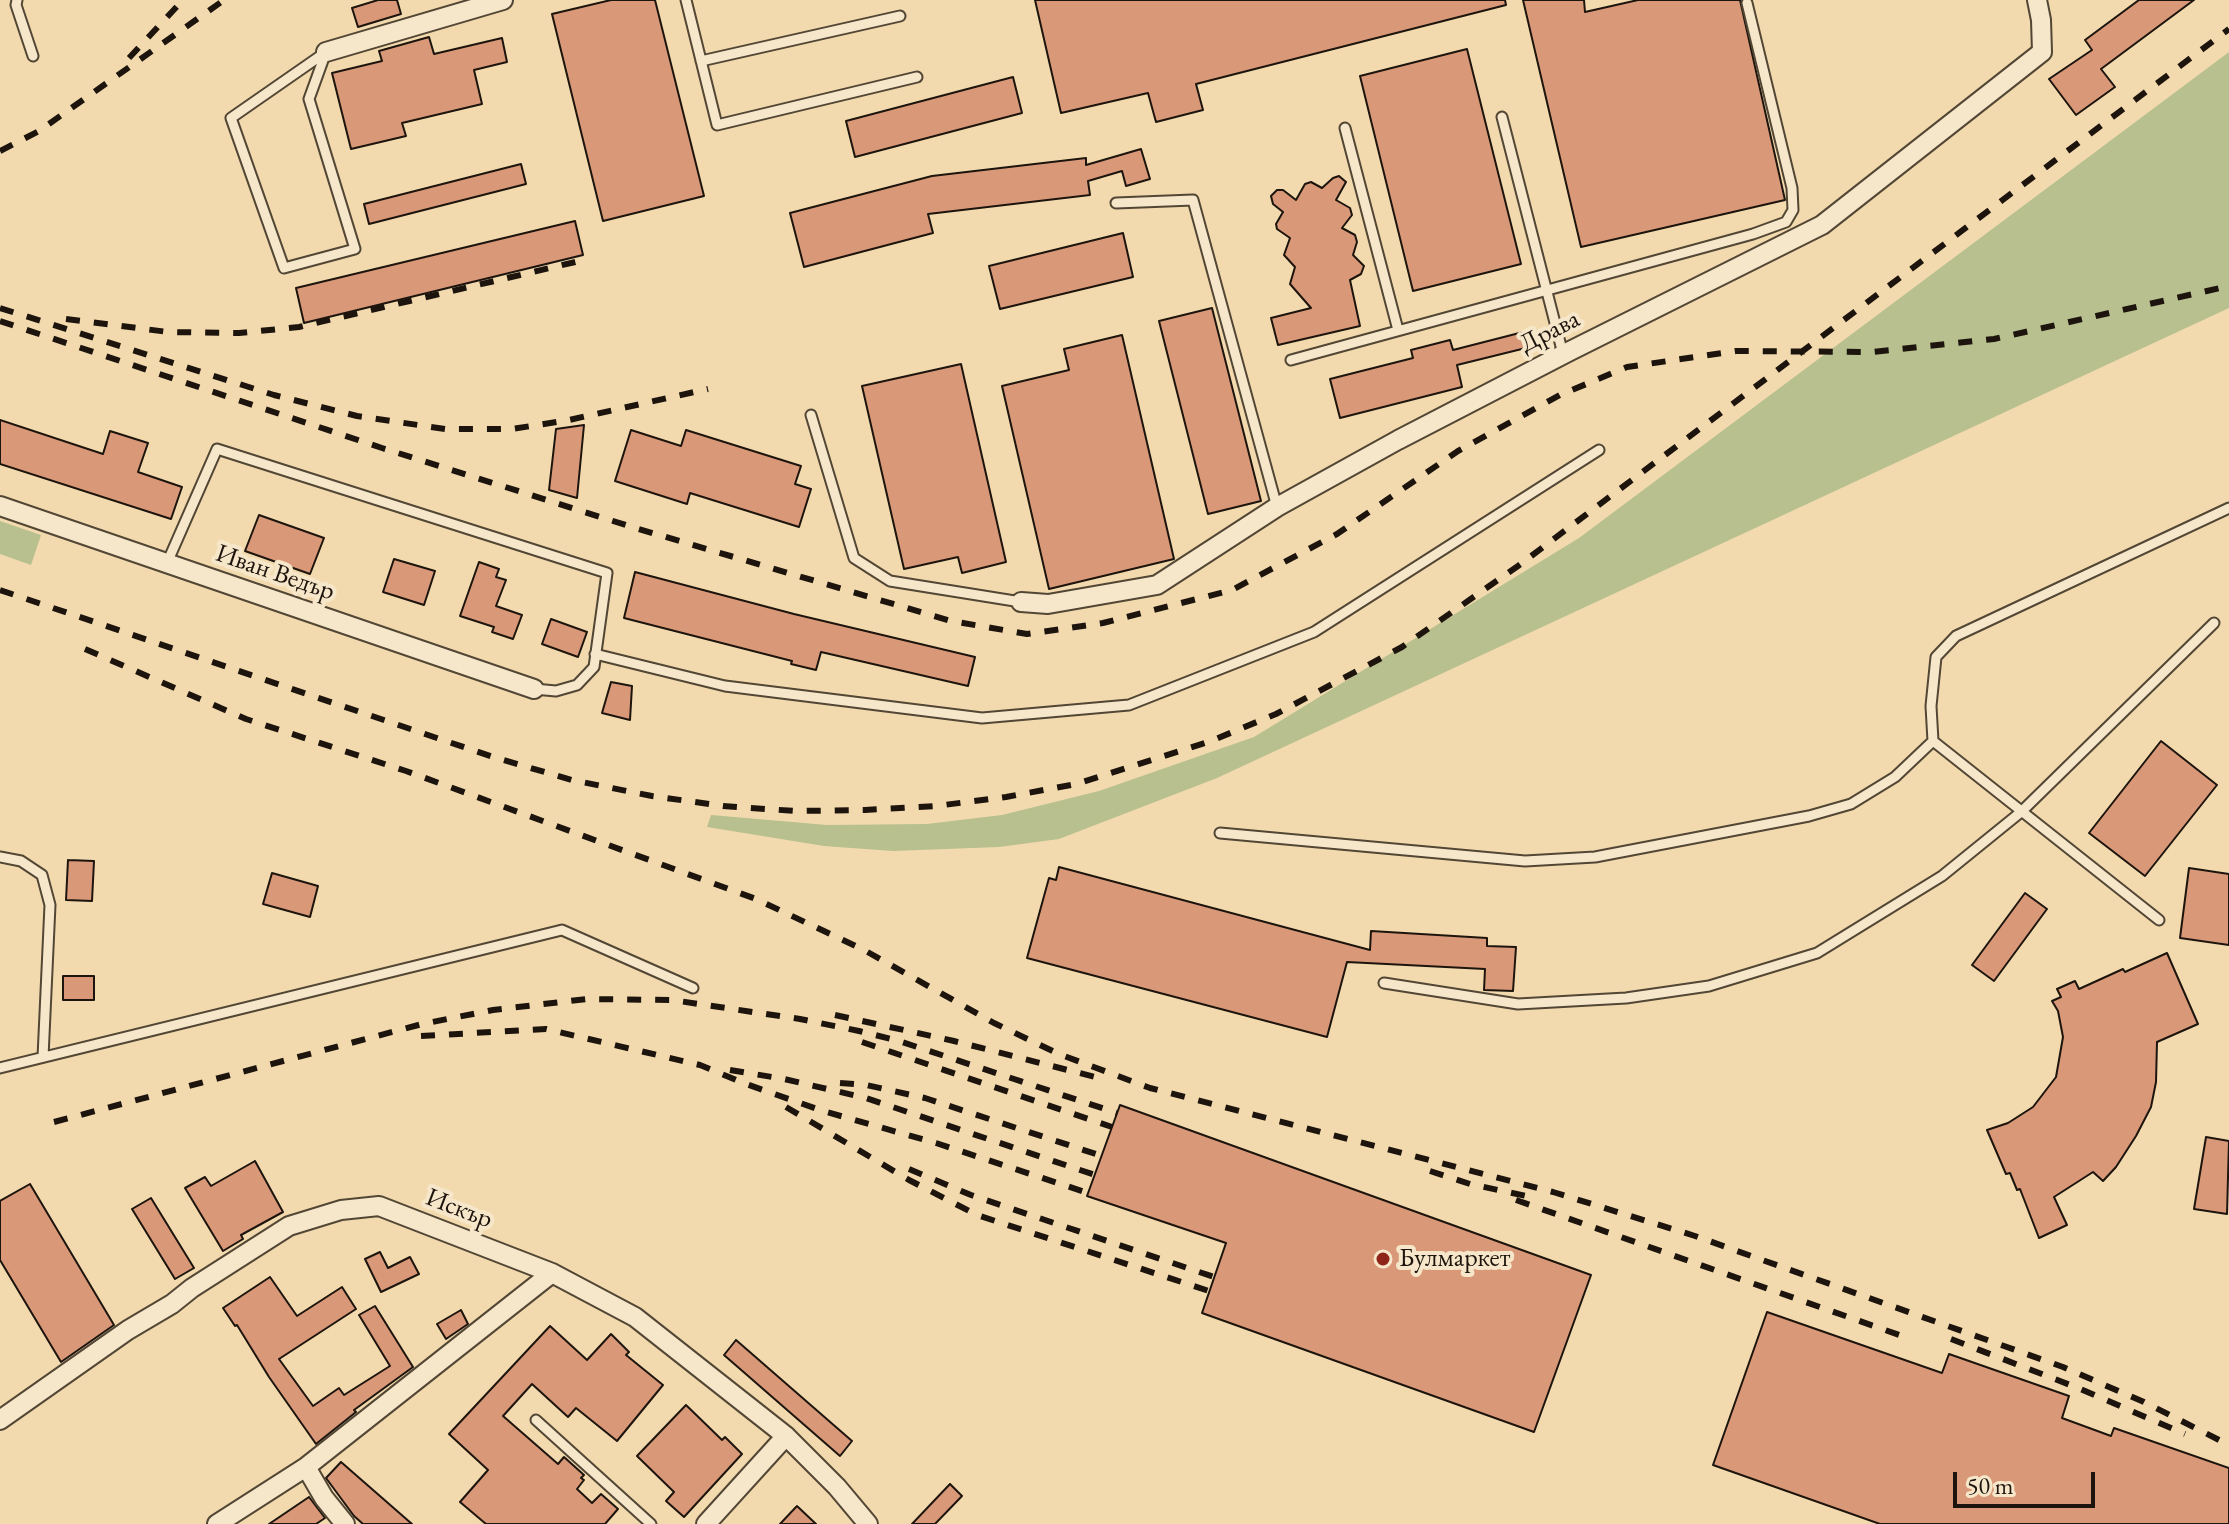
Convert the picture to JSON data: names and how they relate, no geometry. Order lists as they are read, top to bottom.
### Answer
{
  "streets": {
    "street": ["Драва", "Иван Ведър", "Искър"]
  },
  "places": ["Булмаркет"],
  "scale_bar": "50 m"
}
